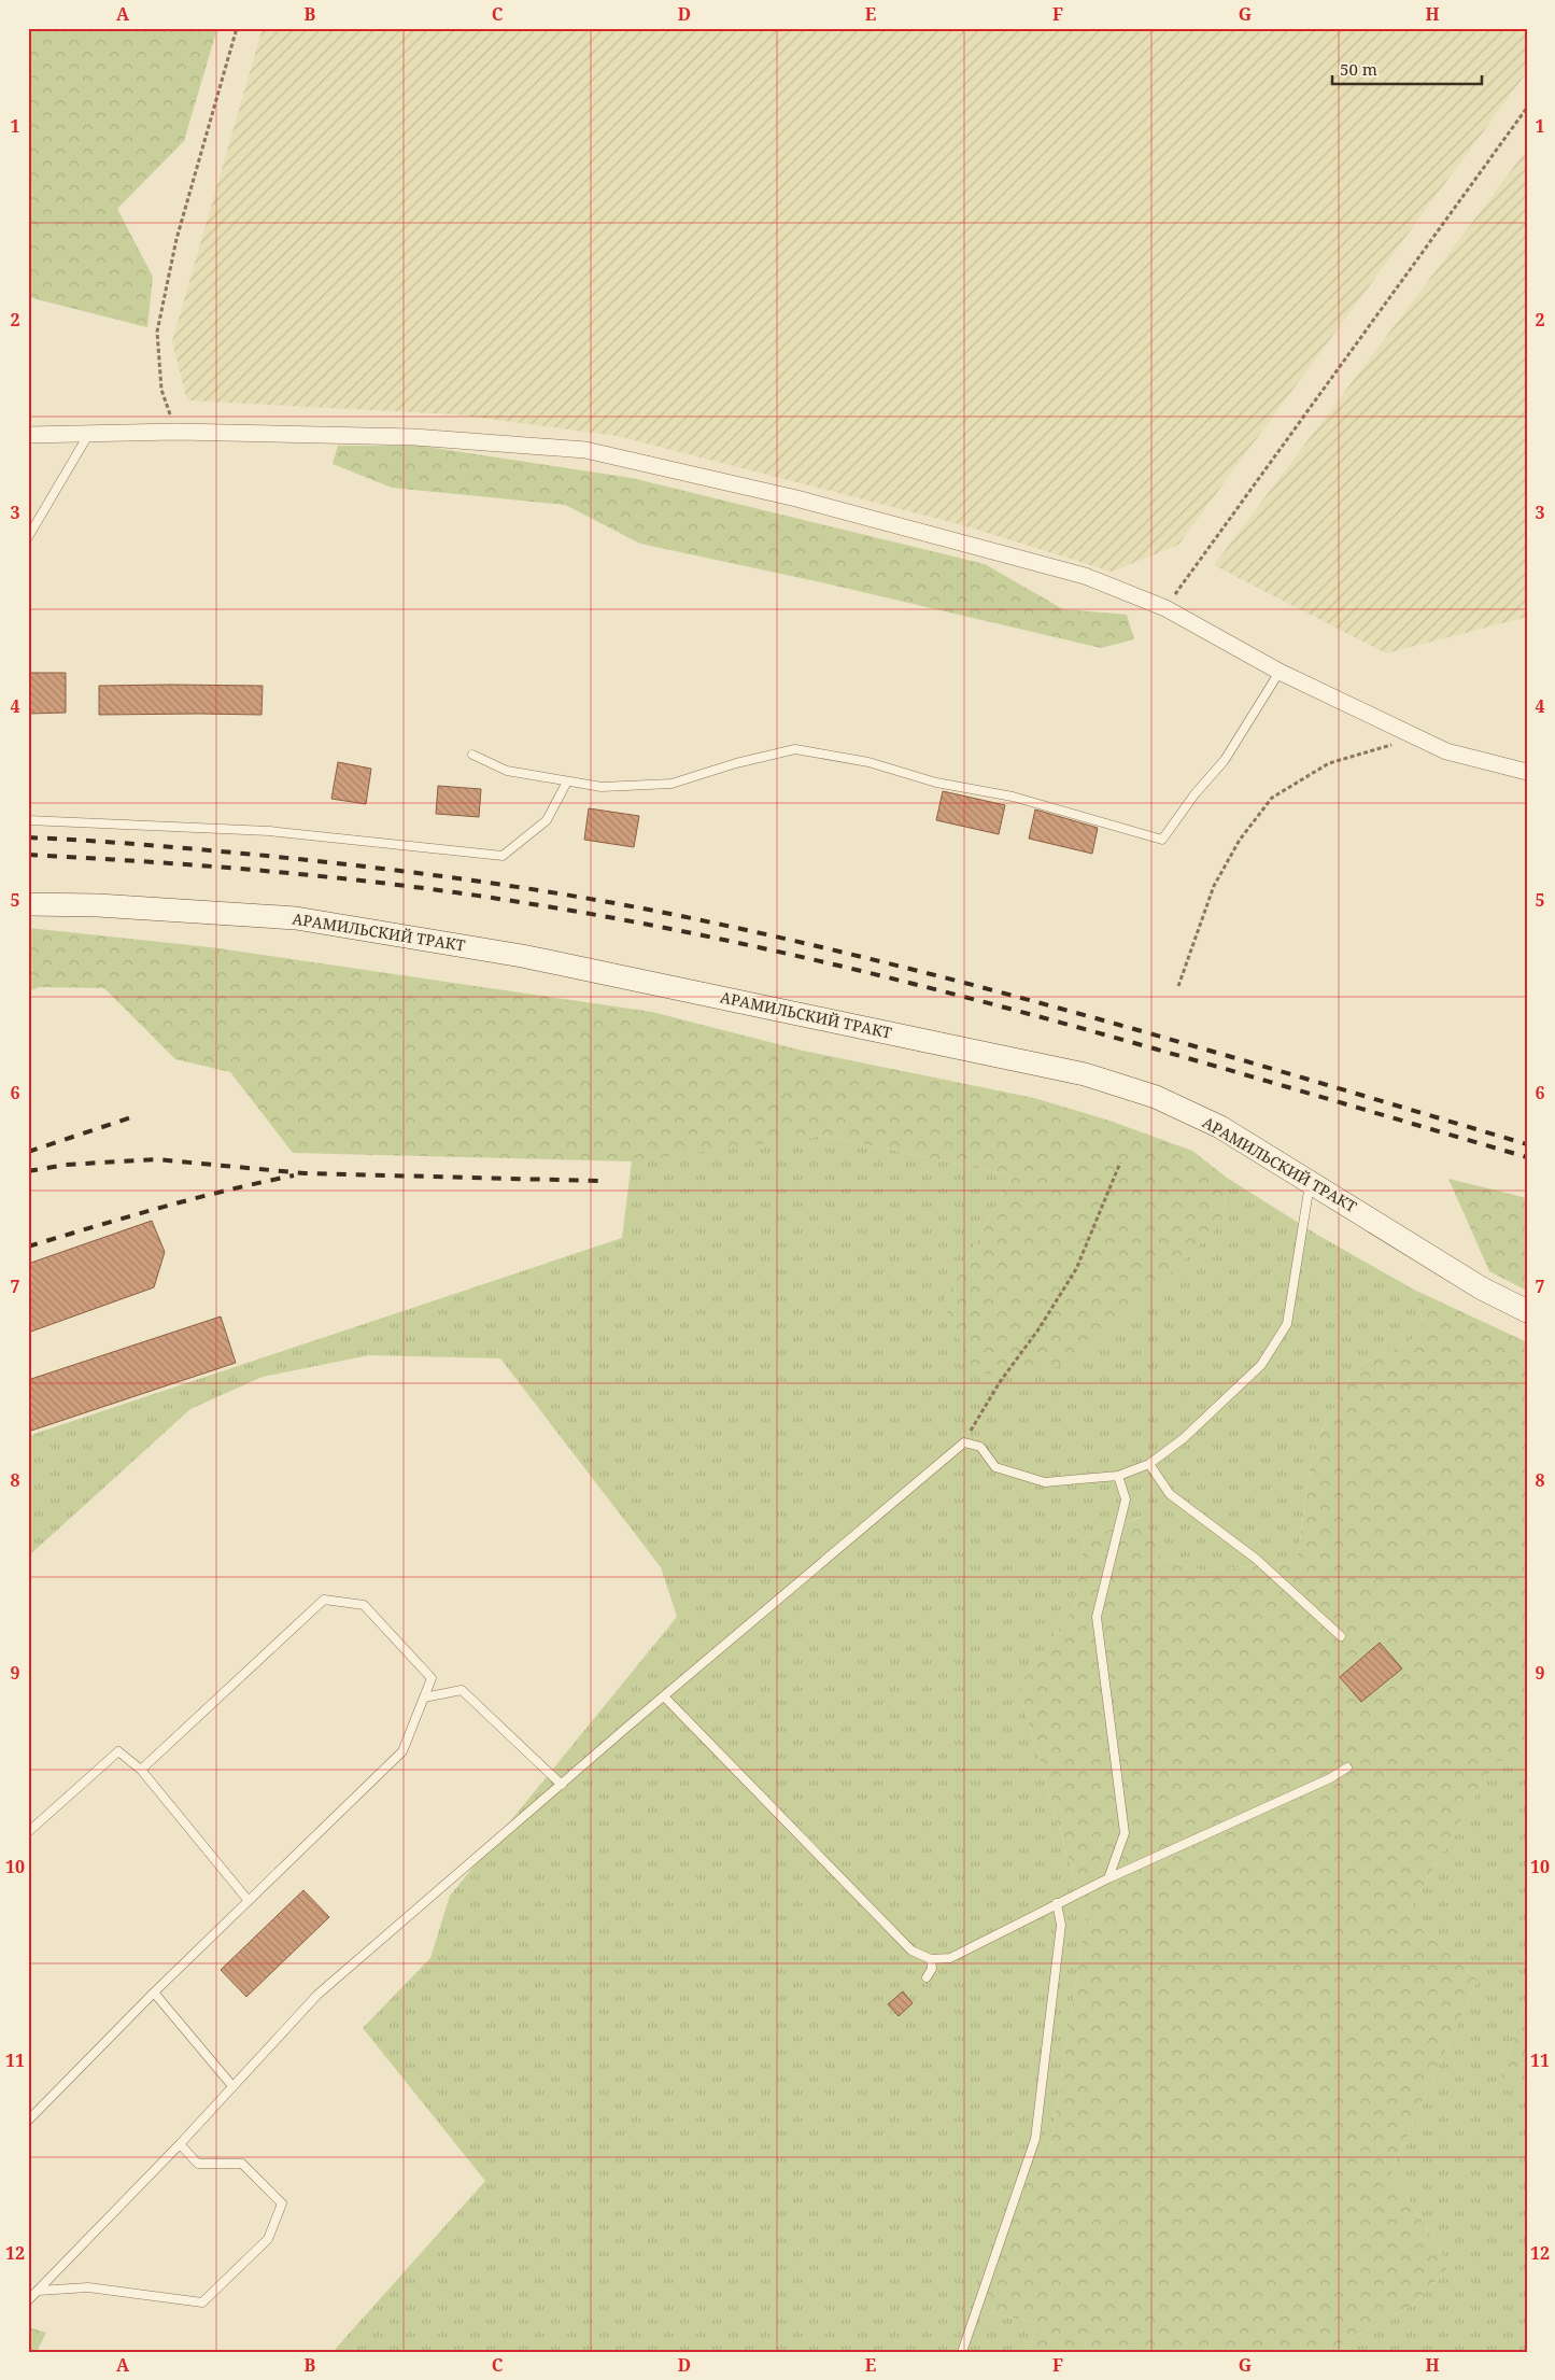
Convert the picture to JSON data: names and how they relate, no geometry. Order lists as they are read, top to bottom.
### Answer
{
  "streets": {
    "main road": ["АРАМИЛЬСКИЙ ТРАКТ"]
  },
  "scale_bar": "50 m",
  "grid": {
    "columns": [
      "A",
      "B",
      "C",
      "D",
      "E",
      "F",
      "G",
      "H"
    ],
    "rows": [
      "1",
      "2",
      "3",
      "4",
      "5",
      "6",
      "7",
      "8",
      "9",
      "10",
      "11",
      "12"
    ]
  }
}
